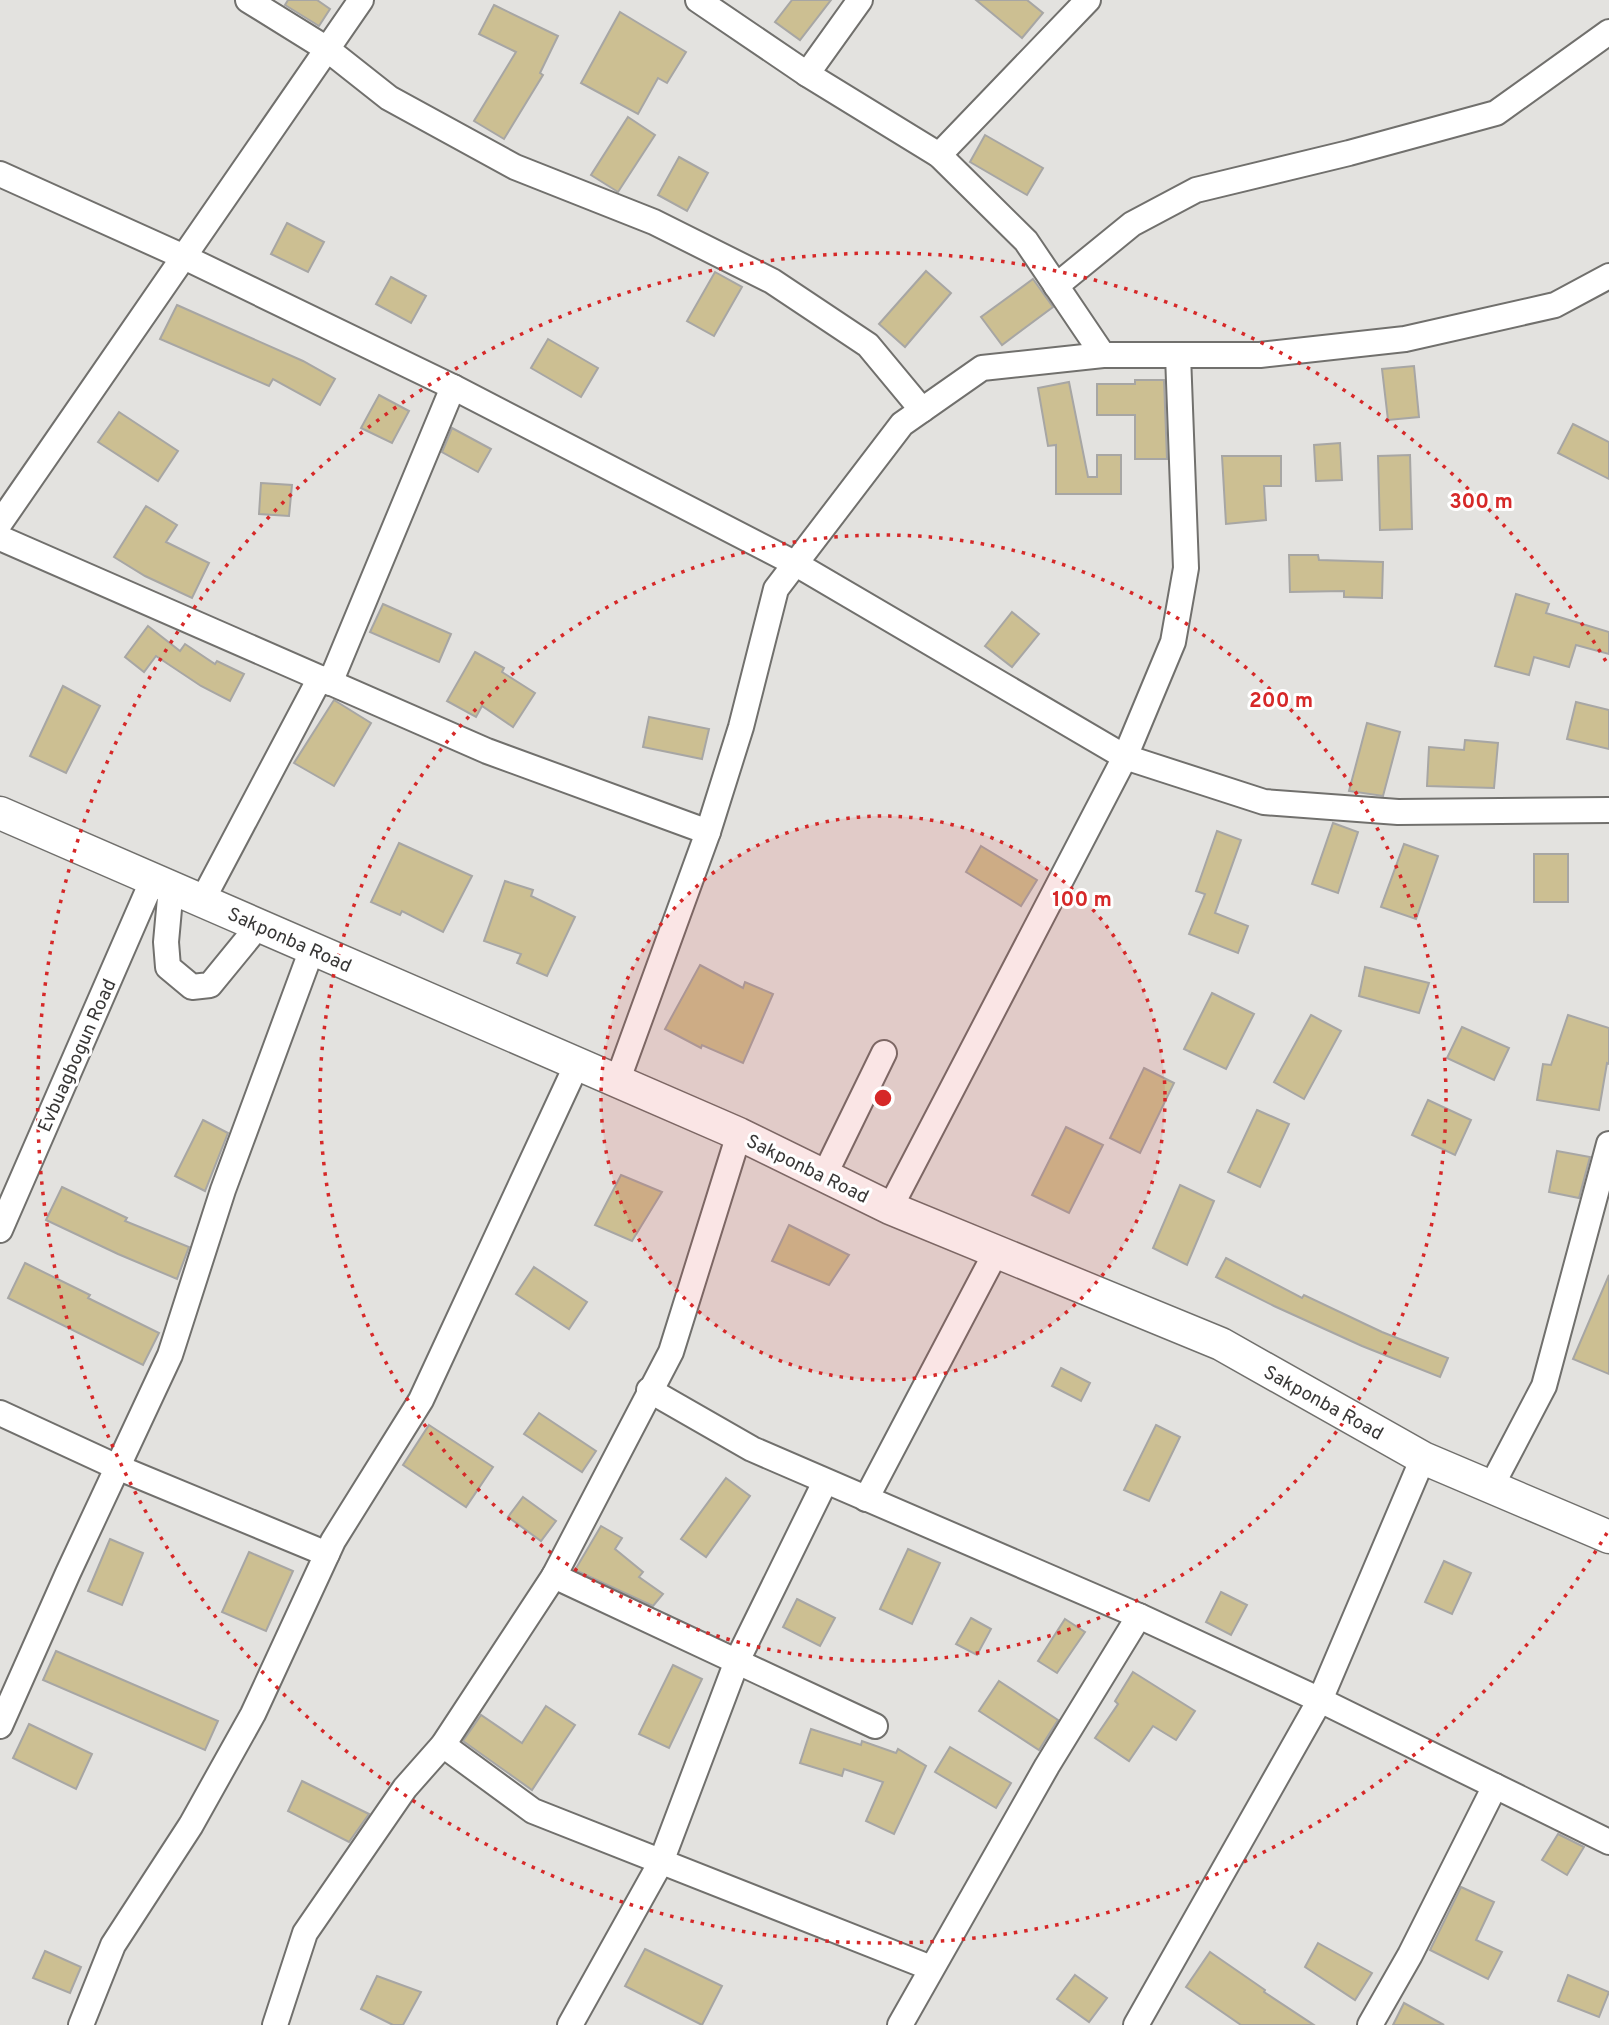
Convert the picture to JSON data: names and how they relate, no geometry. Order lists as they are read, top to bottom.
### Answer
{
  "streets": {
    "main road": ["Sakponba Road"],
    "street": ["Evbuagbogun Road"]
  },
  "crossings": [
    ["Sakponba Road", "Evbuagbogun Road"]
  ],
  "rings": ["300 m", "200 m", "100 m"]
}
